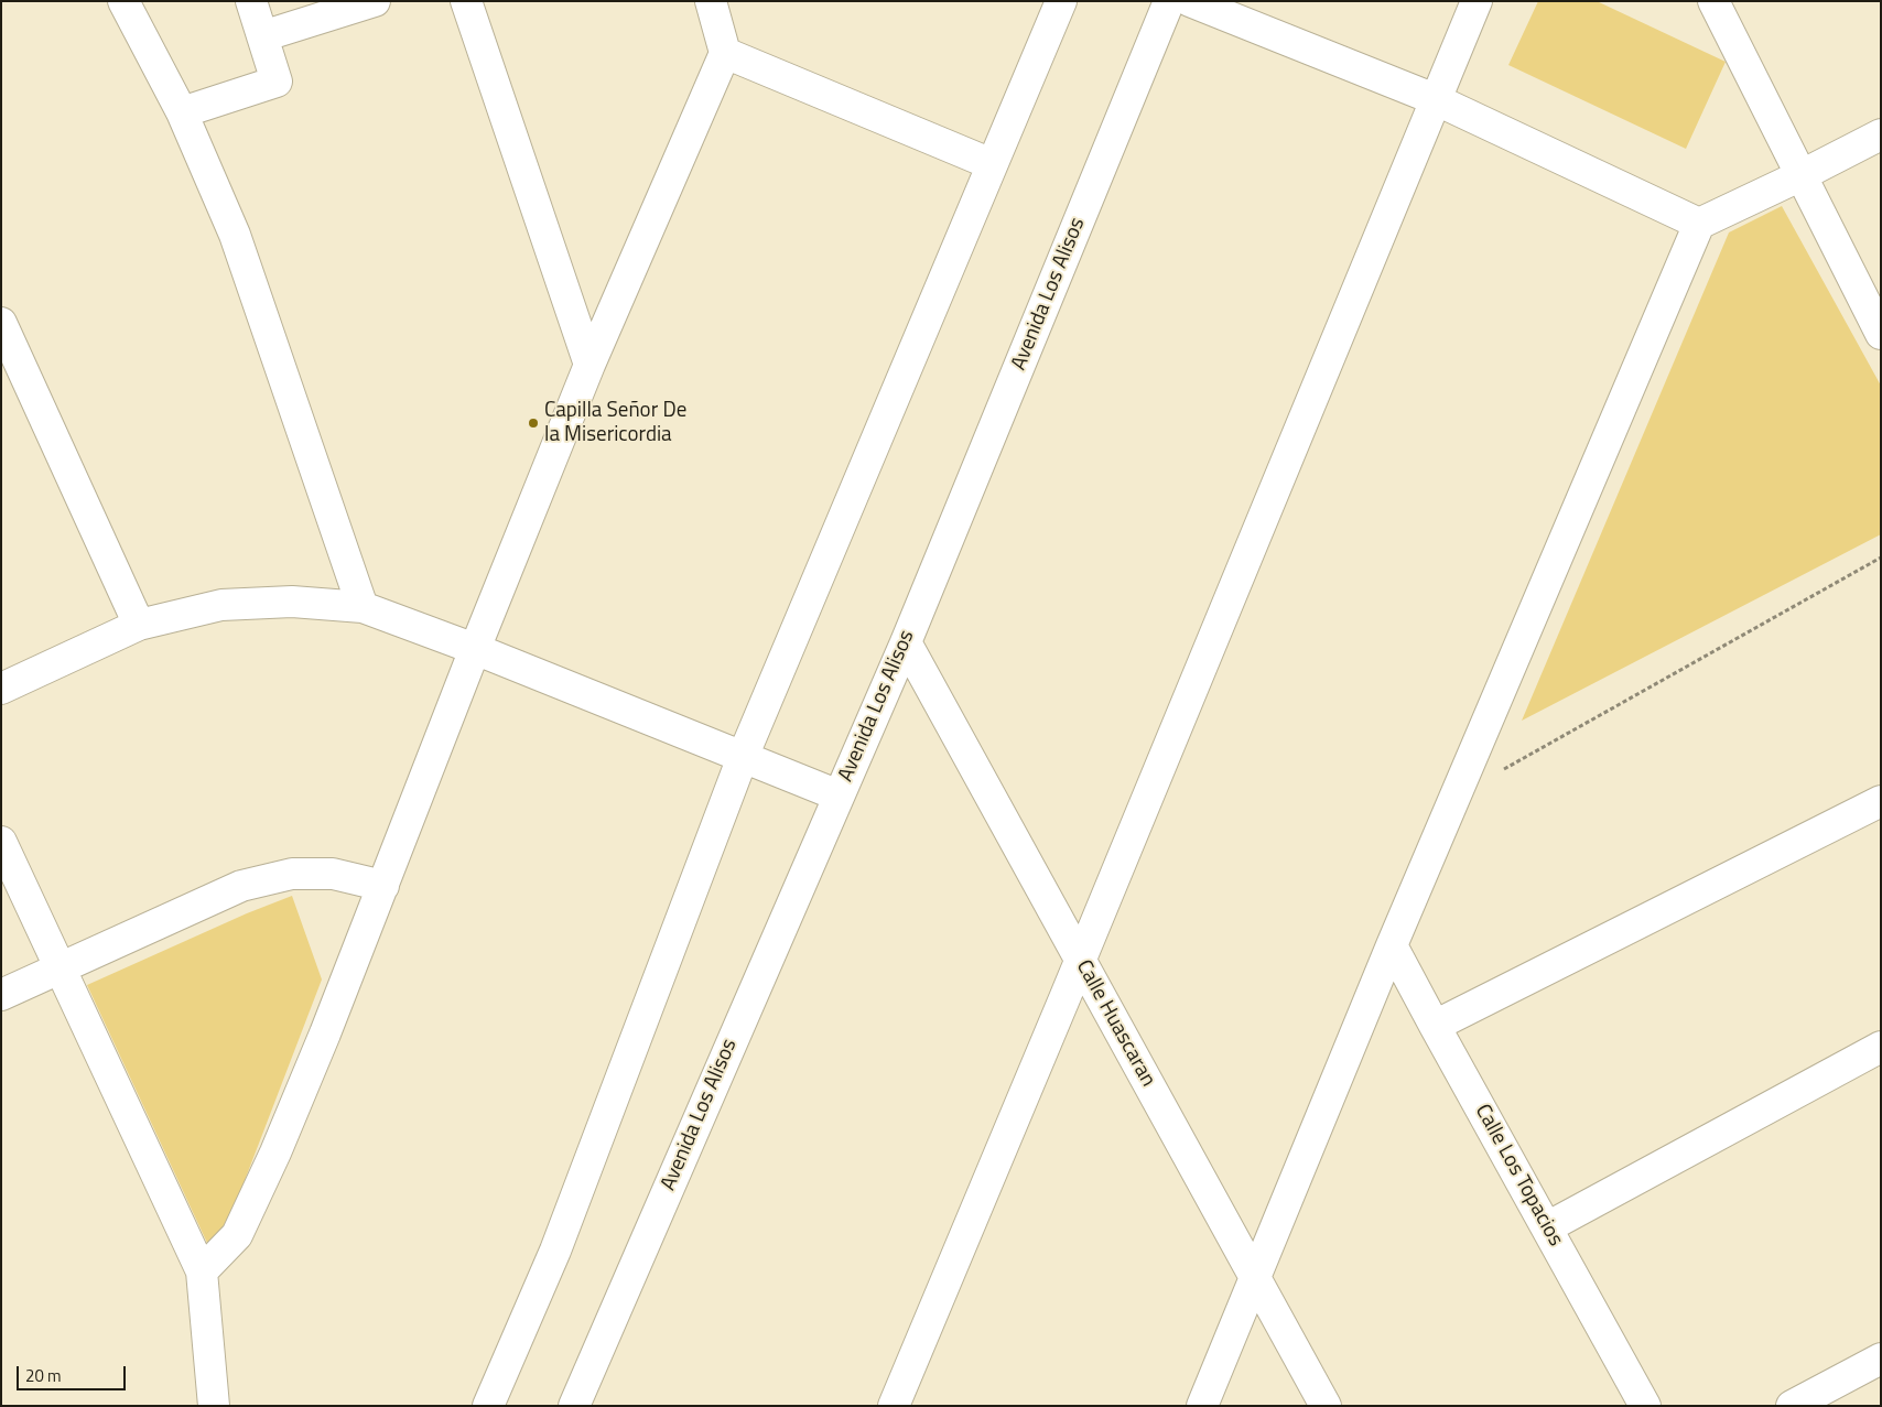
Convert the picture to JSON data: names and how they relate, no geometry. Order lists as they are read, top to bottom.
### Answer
{
  "streets": {
    "street": ["Avenida Los Alisos", "Calle Huascaran", "Calle Los Topacios"]
  },
  "crossings": [
    ["Avenida Los Alisos", "Calle Huascaran"]
  ],
  "places": ["Capilla Señor De la Misericordia"],
  "scale_bar": "20 m"
}
